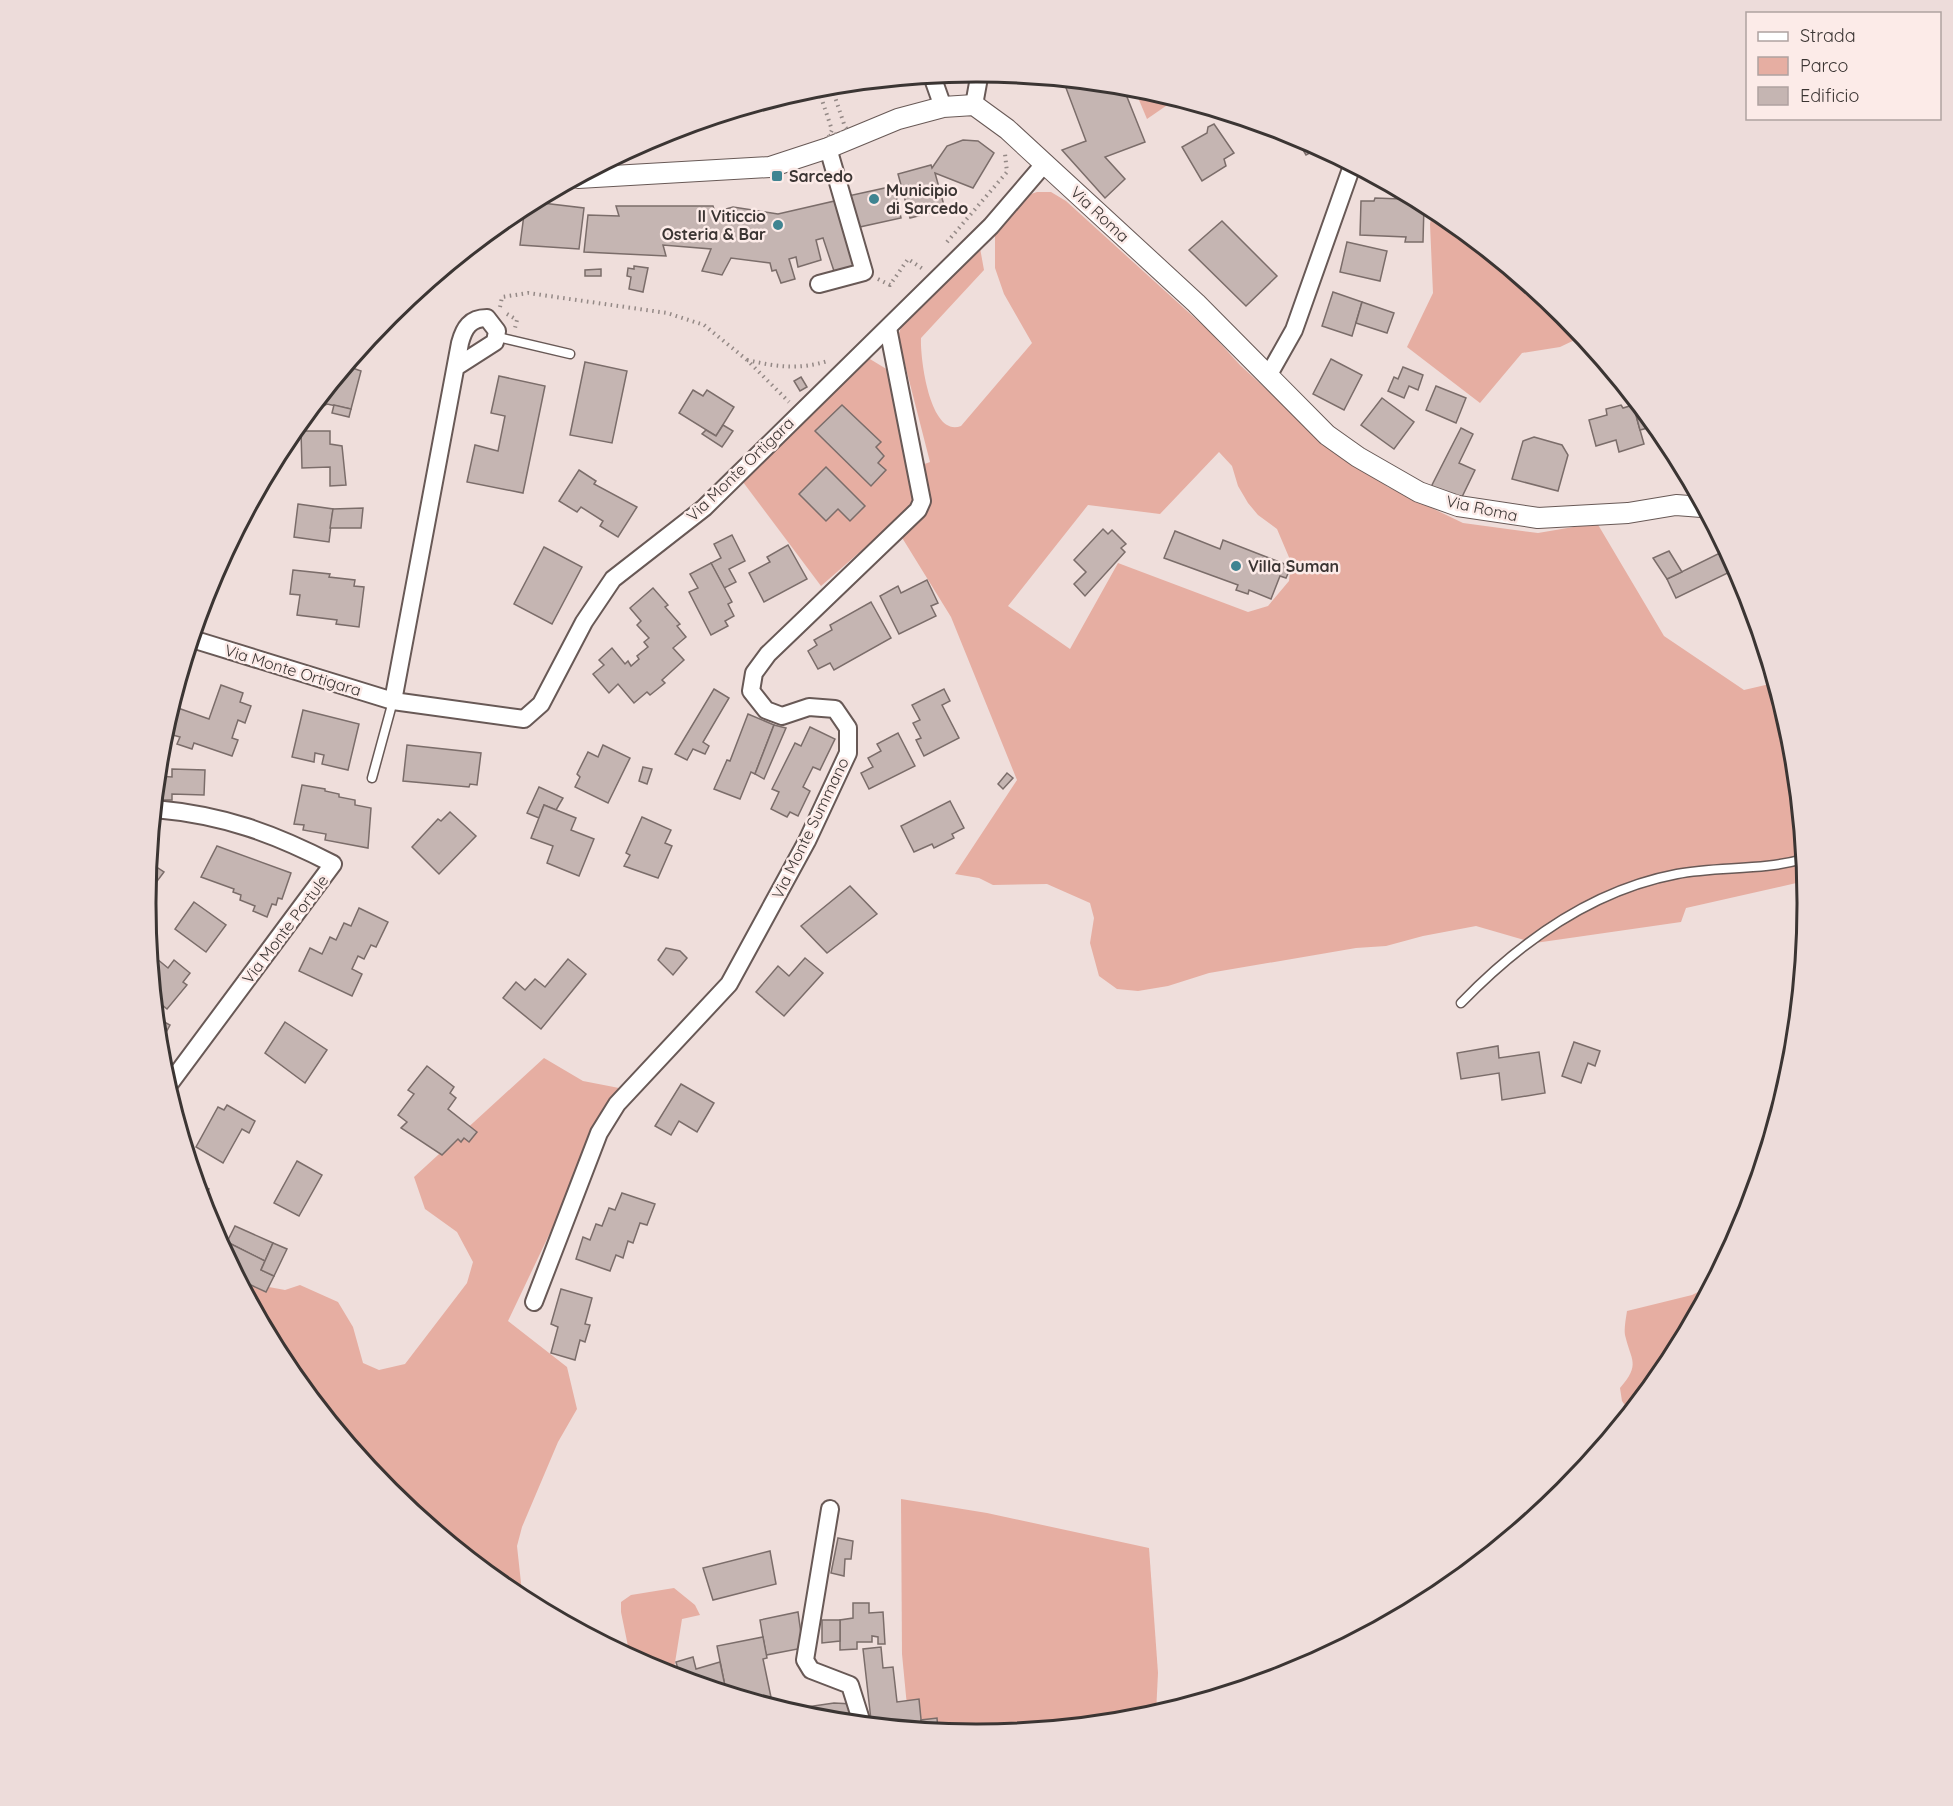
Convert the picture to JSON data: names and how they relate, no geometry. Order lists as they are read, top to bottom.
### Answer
{
  "streets": {
    "street": [
      "Via Roma",
      "Via Monte Ortigara",
      "Via Monte Summano",
      "Via Monte Portule"
    ]
  },
  "crossings": [
    ["Via Roma", "Via Monte Ortigara"],
    ["Via Monte Ortigara", "Via Monte Summano"]
  ],
  "places": {
    "transit": ["Sarcedo"],
    "other": ["Municipio di Sarcedo", "Il Viticcio Osteria & Bar", "Villa Suman"]
  },
  "legend": ["Strada", "Parco", "Edificio"]
}
